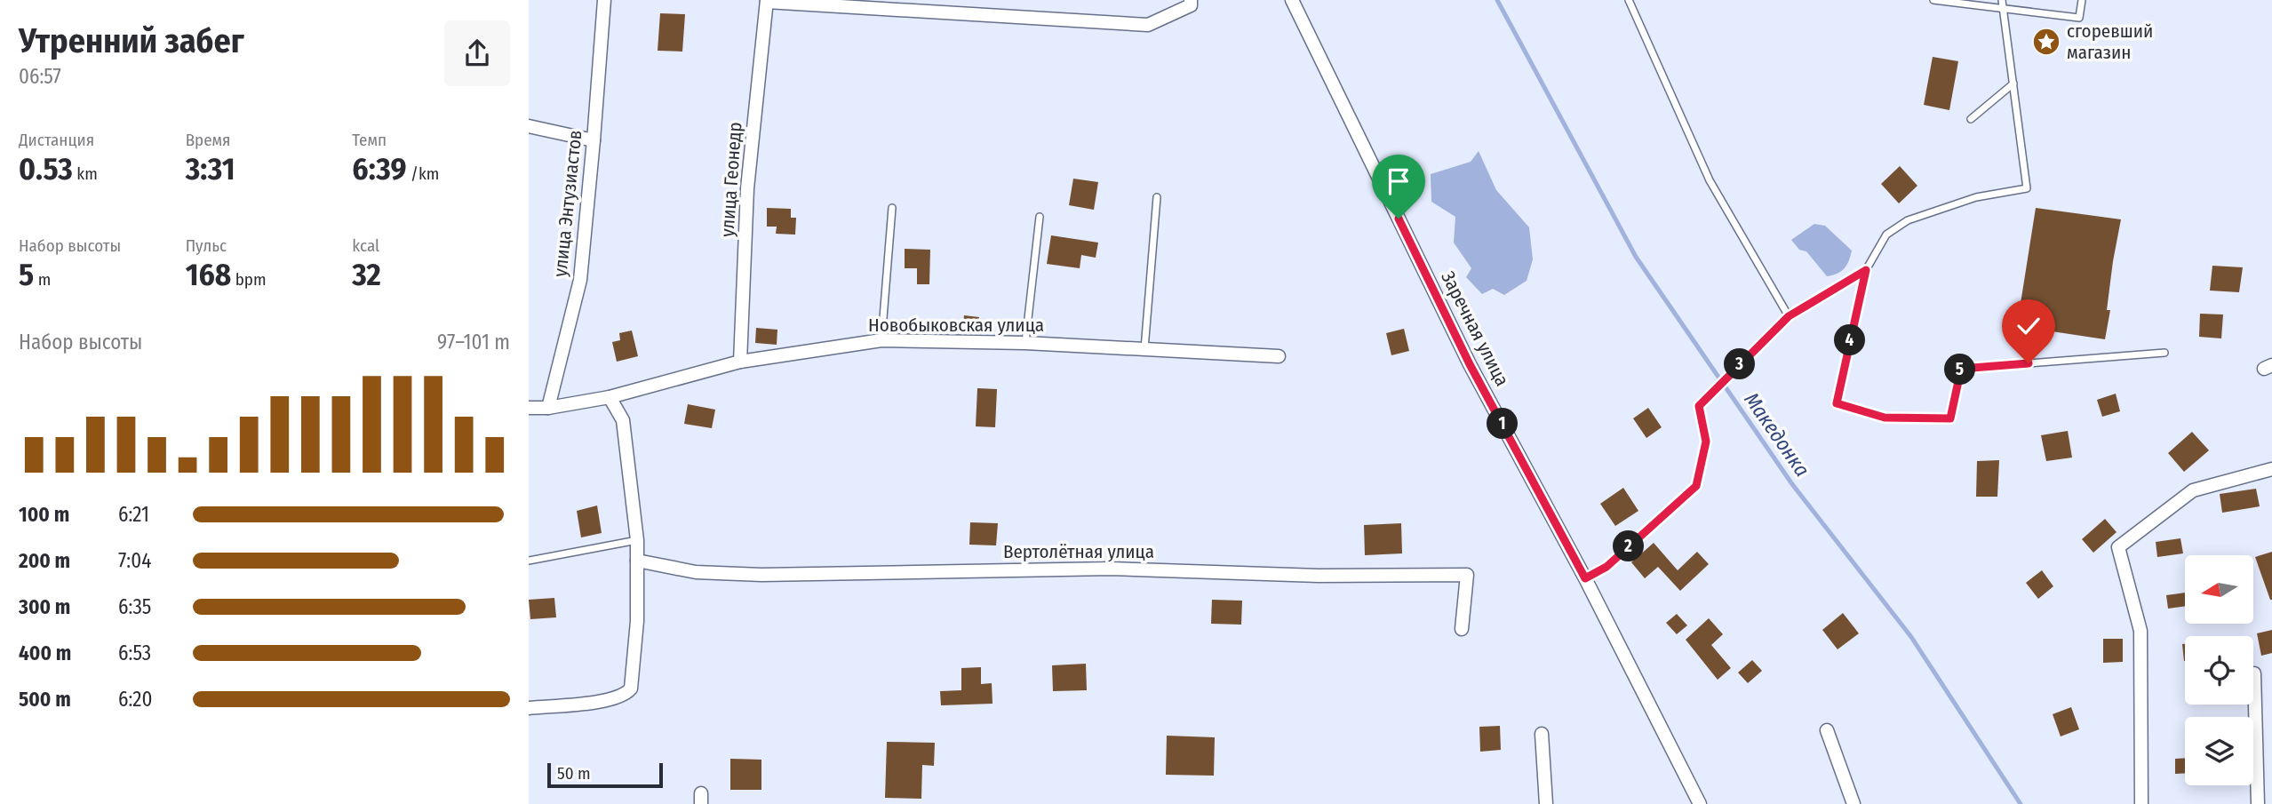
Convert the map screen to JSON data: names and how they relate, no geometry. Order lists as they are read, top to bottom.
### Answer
{
  "streets": {
    "street": [
      "улица Геонедр",
      "улица Энтузиастов",
      "Новобыковская улица",
      "Заречная улица",
      "Вертолётная улица"
    ]
  },
  "crossings": [
    ["улица Геонедр", "Новобыковская улица"],
    ["улица Энтузиастов", "Новобыковская улица"]
  ],
  "water": ["Македонка"],
  "places": {
    "place": ["сгоревший магазин"]
  },
  "scale_bar": "50 m",
  "north": "left",
  "page": {
    "heading": ["Утренний забег", "06:57"],
    "stats": [
      ["Дистанция", "0.53 km"],
      ["Время", "3:31"],
      ["Темп", "6:39 /km"],
      ["Набор высоты", "5 m"],
      ["Пульс", "168 bpm"],
      ["kcal", "32"]
    ],
    "chart": ["Набор высоты", "97–101 m"],
    "pins": [
      "4",
      "3",
      "5",
      "1",
      "2"
    ],
    "list": [
      {
        "name": "100 m",
        "note": "6:21"
      },
      {
        "name": "200 m",
        "note": "7:04"
      },
      {
        "name": "300 m",
        "note": "6:35"
      },
      {
        "name": "400 m",
        "note": "6:53"
      },
      {
        "name": "500 m",
        "note": "6:20"
      }
    ],
    "scale": "50 m"
  }
}
